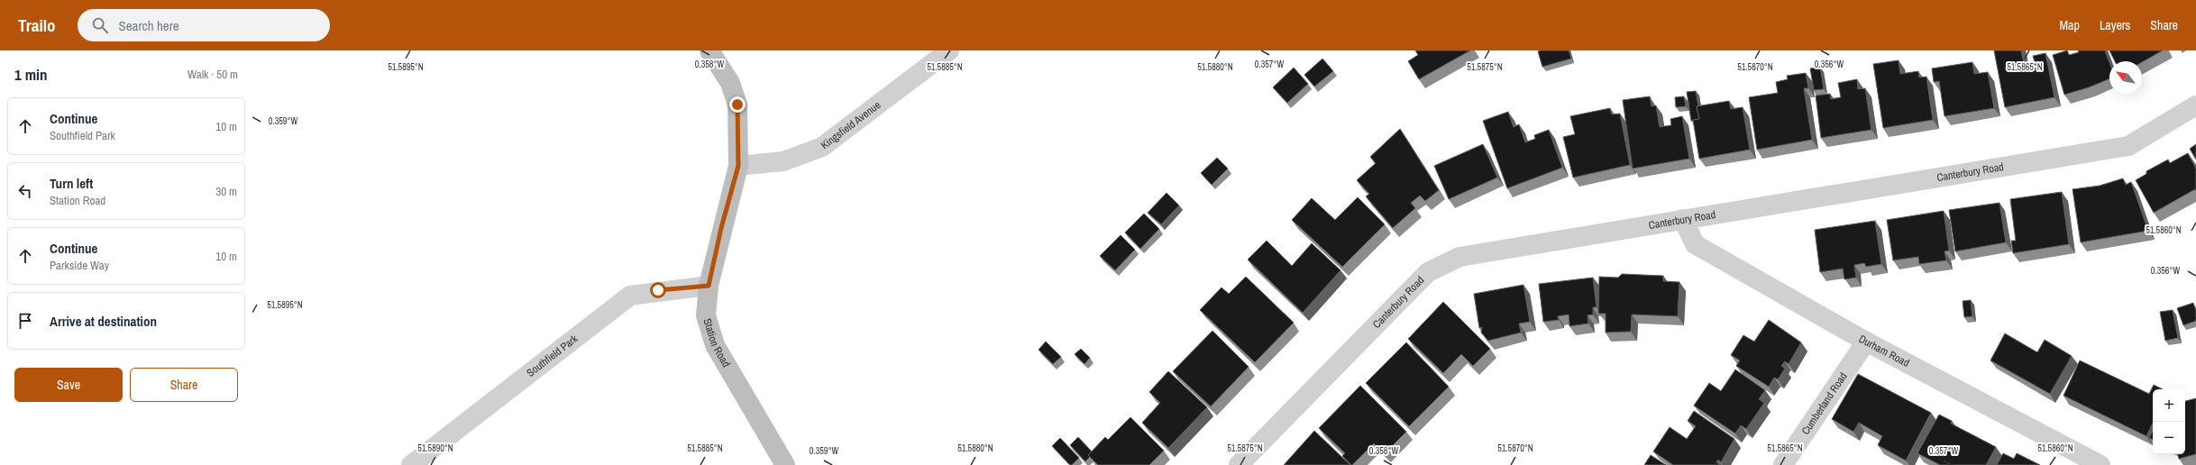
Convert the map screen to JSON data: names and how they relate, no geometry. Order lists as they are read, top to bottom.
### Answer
{
  "streets": {
    "street": [
      "Kingsfield Avenue",
      "Canterbury Road",
      "Station Road",
      "Durham Road",
      "Southfield Park",
      "Cumberland Road"
    ]
  },
  "crossings": [
    ["Kingsfield Avenue", "Station Road"],
    ["Canterbury Road", "Durham Road"],
    ["Station Road", "Southfield Park"],
    ["Durham Road", "Cumberland Road"]
  ],
  "north": "top left",
  "page": {
    "header": "Trailo",
    "search": "Search here",
    "nav": ["Map", "Layers", "Share"],
    "heading": ["1 min", "Walk · 50 m"],
    "list": [
      ["Continue", "Southfield Park", "10 m"],
      ["Turn left", "Station Road", "30 m"],
      ["Continue", "Parkside Way", "10 m"],
      "Arrive at destination"
    ],
    "buttons": ["Save", "Share"],
    "map_buttons": ["+", "−"]
  },
  "coordinates": [
    "0.358°W",
    "0.357°W",
    "0.356°W",
    "51.5895°N",
    "51.5885°N",
    "51.5880°N",
    "51.5875°N",
    "51.5870°N",
    "51.5865°N",
    "0.359°W",
    "51.5860°N",
    "51.5890°N"
  ]
}
